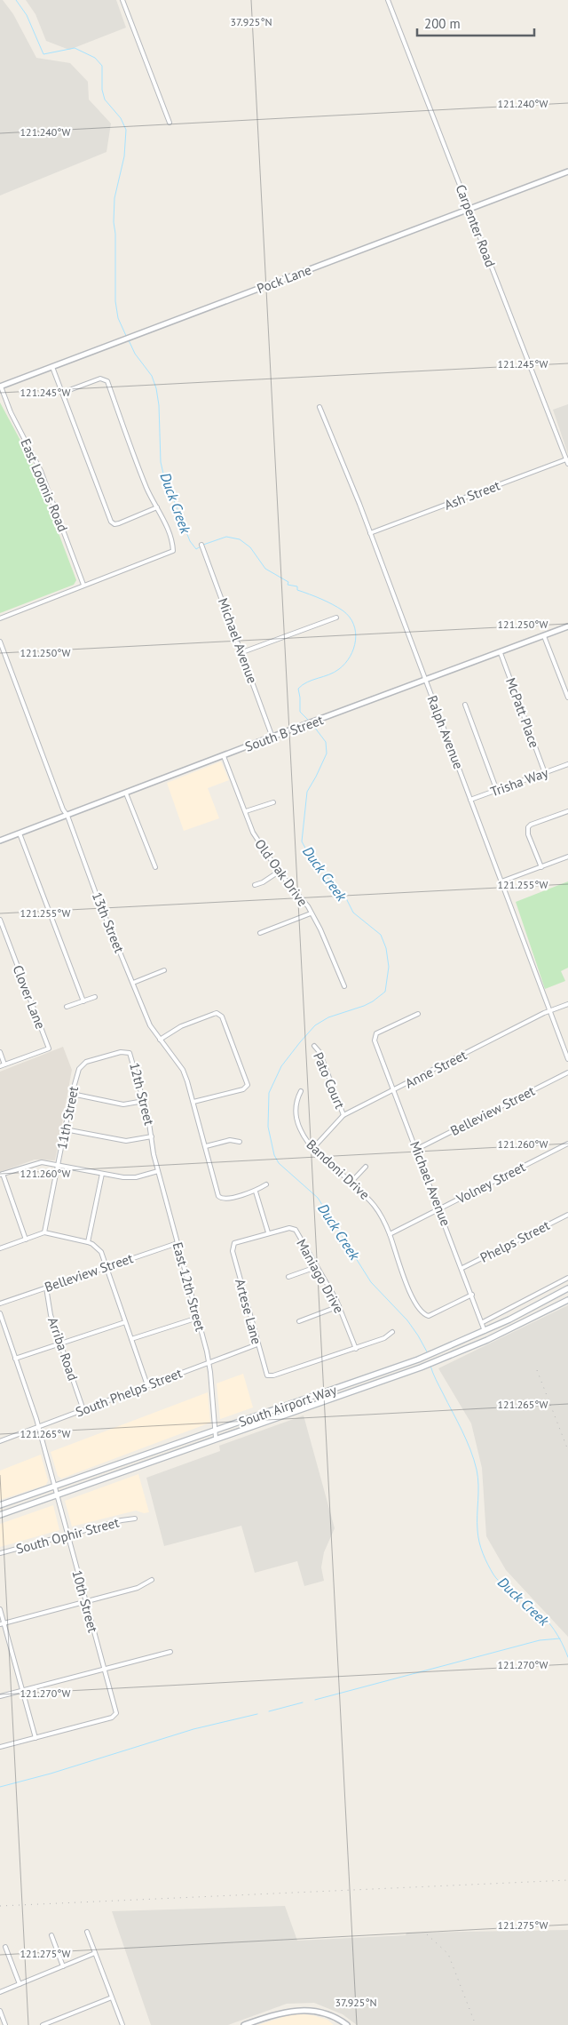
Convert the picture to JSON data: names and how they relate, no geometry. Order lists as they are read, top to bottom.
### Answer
{
  "streets": {
    "main road": ["South Airport Way"],
    "street": [
      "Carpenter Road",
      "Pock Lane",
      "East Loomis Road",
      "Ash Street",
      "Michael Avenue",
      "McPatt Place",
      "Ralph Avenue",
      "South B Street",
      "Trisha Way",
      "Old Oak Drive",
      "13th Street",
      "Clover Lane",
      "Anne Street",
      "Pato Court",
      "12th Street",
      "Belleview Street",
      "11th Street",
      "Bandoni Drive",
      "Volney Street",
      "Phelps Street",
      "Maniago Drive",
      "East 12th Street",
      "Artese Lane",
      "Arriba Road",
      "South Phelps Street",
      "South Ophir Street",
      "10th Street"
    ]
  },
  "crossings": [
    ["Carpenter Road", "Pock Lane"],
    ["Carpenter Road", "Ash Street"],
    ["Pock Lane", "East Loomis Road"],
    ["Ash Street", "Ralph Avenue"],
    ["Michael Avenue", "South B Street"],
    ["Michael Avenue", "Anne Street"],
    ["Michael Avenue", "Belleview Street"],
    ["Michael Avenue", "Bandoni Drive"],
    ["Michael Avenue", "Volney Street"],
    ["Michael Avenue", "Phelps Street"],
    ["Michael Avenue", "South Airport Way"],
    ["McPatt Place", "South B Street"],
    ["McPatt Place", "Trisha Way"],
    ["Ralph Avenue", "South B Street"],
    ["Ralph Avenue", "Trisha Way"],
    ["Ralph Avenue", "Anne Street"],
    ["South B Street", "Old Oak Drive"],
    ["South B Street", "13th Street"],
    ["Anne Street", "Pato Court"],
    ["Anne Street", "Bandoni Drive"],
    ["12th Street", "11th Street"],
    ["12th Street", "East 12th Street"],
    ["Belleview Street", "East 12th Street"],
    ["Belleview Street", "Arriba Road"],
    ["Bandoni Drive", "Volney Street"],
    ["Maniago Drive", "Artese Lane"],
    ["East 12th Street", "South Phelps Street"],
    ["East 12th Street", "South Airport Way"],
    ["Artese Lane", "South Phelps Street"],
    ["Arriba Road", "South Phelps Street"],
    ["South Phelps Street", "10th Street"],
    ["South Airport Way", "10th Street"],
    ["South Ophir Street", "10th Street"]
  ],
  "water": ["Duck Creek"],
  "scale_bar": "200 m",
  "coordinates": [
    "37.925°N",
    "121.240°W",
    "121.245°W",
    "121.250°W",
    "121.255°W",
    "121.260°W",
    "121.265°W",
    "121.270°W",
    "121.275°W"
  ]
}
